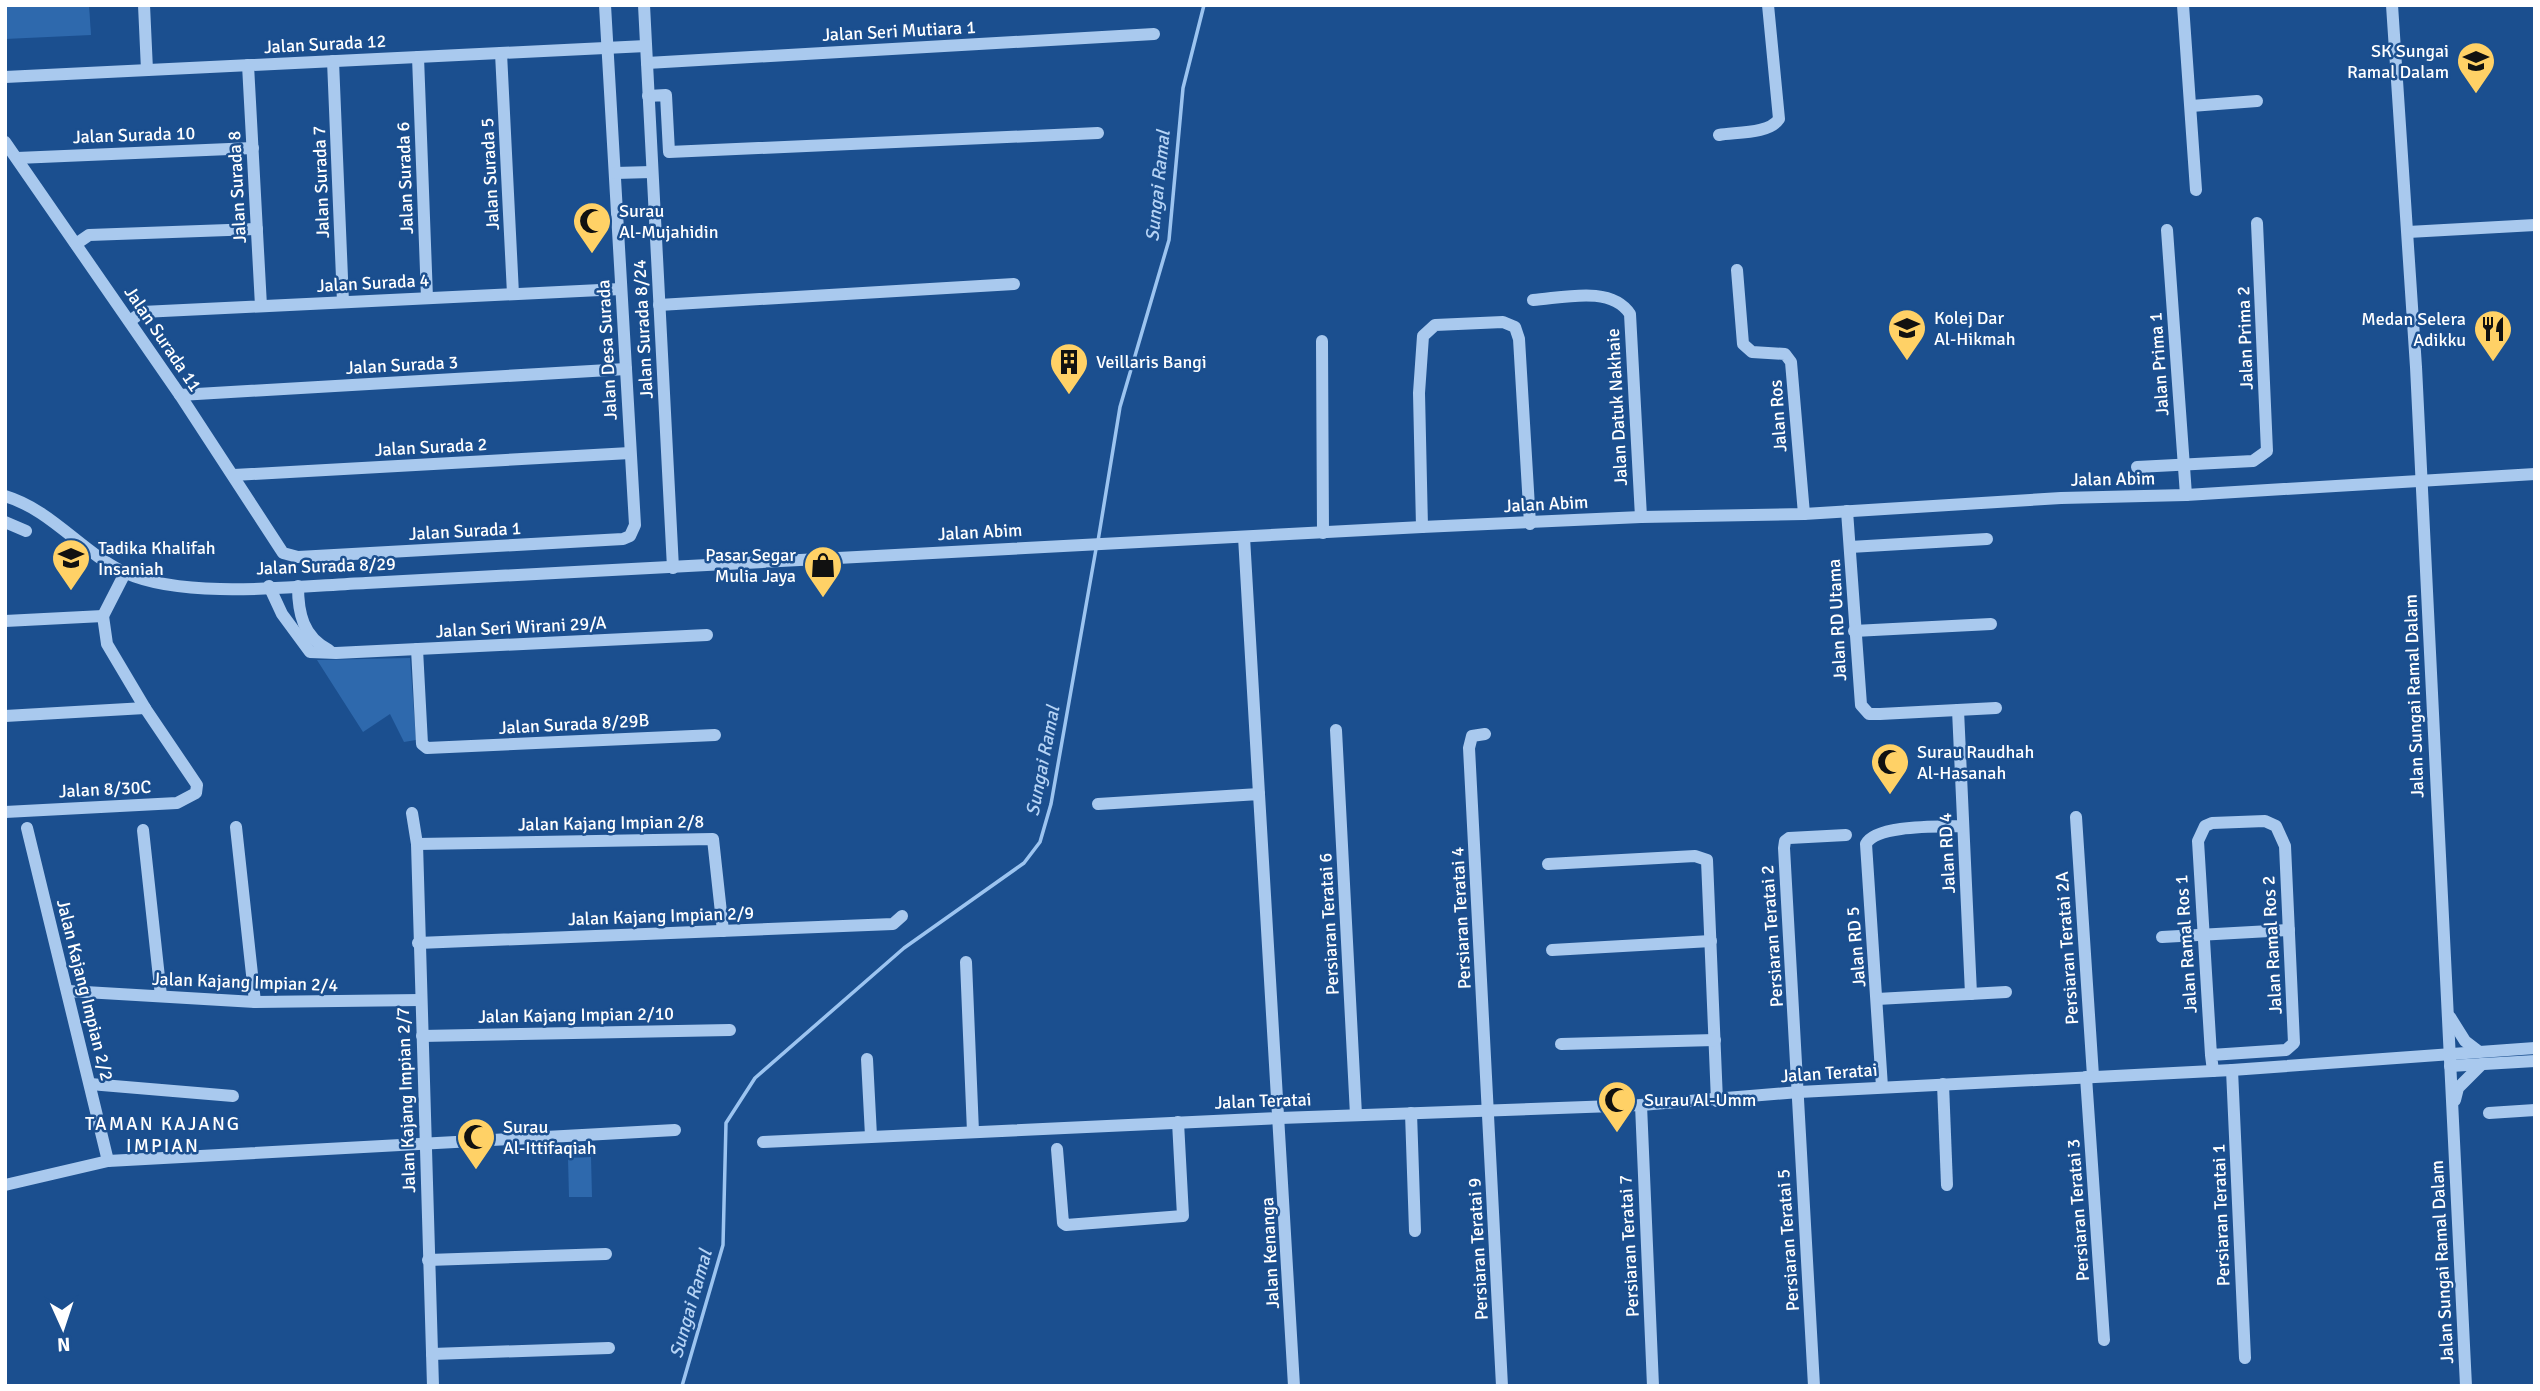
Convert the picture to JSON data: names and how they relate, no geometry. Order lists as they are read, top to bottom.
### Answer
{
  "streets": {
    "street": [
      "Jalan Seri Mutiara 1",
      "Jalan Surada 12",
      "Jalan Surada 10",
      "Jalan Surada 5",
      "Jalan Surada 6",
      "Jalan Surada 7",
      "Jalan Surada 8",
      "Jalan Surada 4",
      "Jalan Surada 8/24",
      "Jalan Prima 2",
      "Jalan Surada 11",
      "Jalan Desa Surada",
      "Jalan Prima 1",
      "Jalan Surada 3",
      "Jalan Datuk Nakhaie",
      "Jalan Ros",
      "Jalan Surada 2",
      "Jalan Abim",
      "Jalan Surada 1",
      "Jalan Surada 8/29",
      "Jalan RD Utama",
      "Jalan Seri Wirani 29/A",
      "Jalan Sungai Ramal Dalam",
      "Jalan Surada 8/29B",
      "Jalan 8/30C",
      "Jalan Kajang Impian 2/8",
      "Jalan RD 4",
      "Jalan Kajang Impian 2/9",
      "Persiaran Teratai 4",
      "Persiaran Teratai 6",
      "Persiaran Teratai 2",
      "Jalan Ramal Ros 1",
      "Jalan Ramal Ros 2",
      "Jalan RD 5",
      "Persiaran Teratai 2A",
      "Jalan Kajang Impian 2/4",
      "Jalan Kajang Impian 2/2",
      "Jalan Kajang Impian 2/10",
      "Jalan Teratai",
      "Jalan Kajang Impian 2/7",
      "Persiaran Teratai 3",
      "Persiaran Teratai 1",
      "Persiaran Teratai 5",
      "Persiaran Teratai 7",
      "Persiaran Teratai 9",
      "Jalan Kenanga"
    ]
  },
  "crossings": [
    ["Jalan Seri Mutiara 1", "Jalan Surada 8/24"],
    ["Jalan Surada 12", "Jalan Surada 5"],
    ["Jalan Surada 12", "Jalan Surada 6"],
    ["Jalan Surada 12", "Jalan Surada 7"],
    ["Jalan Surada 12", "Jalan Surada 8"],
    ["Jalan Surada 12", "Jalan Surada 8/24"],
    ["Jalan Surada 12", "Jalan Desa Surada"],
    ["Jalan Surada 10", "Jalan Surada 8"],
    ["Jalan Surada 10", "Jalan Surada 11"],
    ["Jalan Surada 5", "Jalan Surada 4"],
    ["Jalan Surada 6", "Jalan Surada 4"],
    ["Jalan Surada 7", "Jalan Surada 4"],
    ["Jalan Surada 8", "Jalan Surada 4"],
    ["Jalan Surada 4", "Jalan Surada 11"],
    ["Jalan Surada 4", "Jalan Desa Surada"],
    ["Jalan Surada 8/24", "Jalan Abim"],
    ["Jalan Surada 8/24", "Jalan Surada 8/29"],
    ["Jalan Prima 2", "Jalan Prima 1"],
    ["Jalan Surada 11", "Jalan Surada 3"],
    ["Jalan Surada 11", "Jalan Surada 2"],
    ["Jalan Surada 11", "Jalan Surada 1"],
    ["Jalan Desa Surada", "Jalan Surada 3"],
    ["Jalan Desa Surada", "Jalan Surada 2"],
    ["Jalan Desa Surada", "Jalan Surada 1"],
    ["Jalan Prima 1", "Jalan Abim"],
    ["Jalan Datuk Nakhaie", "Jalan Abim"],
    ["Jalan Ros", "Jalan Abim"],
    ["Jalan Abim", "Jalan Surada 8/29"],
    ["Jalan Abim", "Jalan RD Utama"],
    ["Jalan Abim", "Jalan Sungai Ramal Dalam"],
    ["Jalan Abim", "Jalan Kenanga"],
    ["Jalan Surada 8/29", "Jalan Seri Wirani 29/A"],
    ["Jalan RD Utama", "Jalan RD 4"],
    ["Jalan Seri Wirani 29/A", "Jalan Surada 8/29B"],
    ["Jalan Sungai Ramal Dalam", "Jalan Teratai"],
    ["Jalan Kajang Impian 2/8", "Jalan Kajang Impian 2/9"],
    ["Jalan Kajang Impian 2/8", "Jalan Kajang Impian 2/7"],
    ["Jalan RD 4", "Jalan RD 5"],
    ["Jalan Kajang Impian 2/9", "Jalan Kajang Impian 2/7"],
    ["Persiaran Teratai 4", "Jalan Teratai"],
    ["Persiaran Teratai 4", "Persiaran Teratai 9"],
    ["Persiaran Teratai 6", "Jalan Teratai"],
    ["Persiaran Teratai 2", "Jalan Teratai"],
    ["Persiaran Teratai 2", "Persiaran Teratai 5"],
    ["Jalan Ramal Ros 1", "Jalan Ramal Ros 2"],
    ["Jalan Ramal Ros 1", "Jalan Teratai"],
    ["Jalan RD 5", "Jalan Teratai"],
    ["Persiaran Teratai 2A", "Jalan Teratai"],
    ["Persiaran Teratai 2A", "Persiaran Teratai 3"],
    ["Jalan Kajang Impian 2/4", "Jalan Kajang Impian 2/2"],
    ["Jalan Kajang Impian 2/4", "Jalan Kajang Impian 2/7"],
    ["Jalan Kajang Impian 2/10", "Jalan Kajang Impian 2/7"],
    ["Jalan Teratai", "Persiaran Teratai 3"],
    ["Jalan Teratai", "Persiaran Teratai 1"],
    ["Jalan Teratai", "Persiaran Teratai 5"],
    ["Jalan Teratai", "Persiaran Teratai 7"],
    ["Jalan Teratai", "Persiaran Teratai 9"],
    ["Jalan Teratai", "Jalan Kenanga"]
  ],
  "districts": ["TAMAN KAJANG IMPIAN"],
  "water": ["Sungai Ramal"],
  "places": {
    "school or university": ["SK Sungai Ramal Dalam", "Kolej Dar Al-Hikmah", "Tadika Khalifah Insaniah"],
    "mosque": [
      "Surau Al-Mujahidin",
      "Surau Raudhah Al-Hasanah",
      "Surau Al-Umm",
      "Surau Al-Ittifaqiah"
    ],
    "restaurant": ["Medan Selera Adikku"],
    "building": ["Veillaris Bangi"],
    "shop": ["Pasar Segar Mulia Jaya"]
  },
  "north": "bottom"
}
